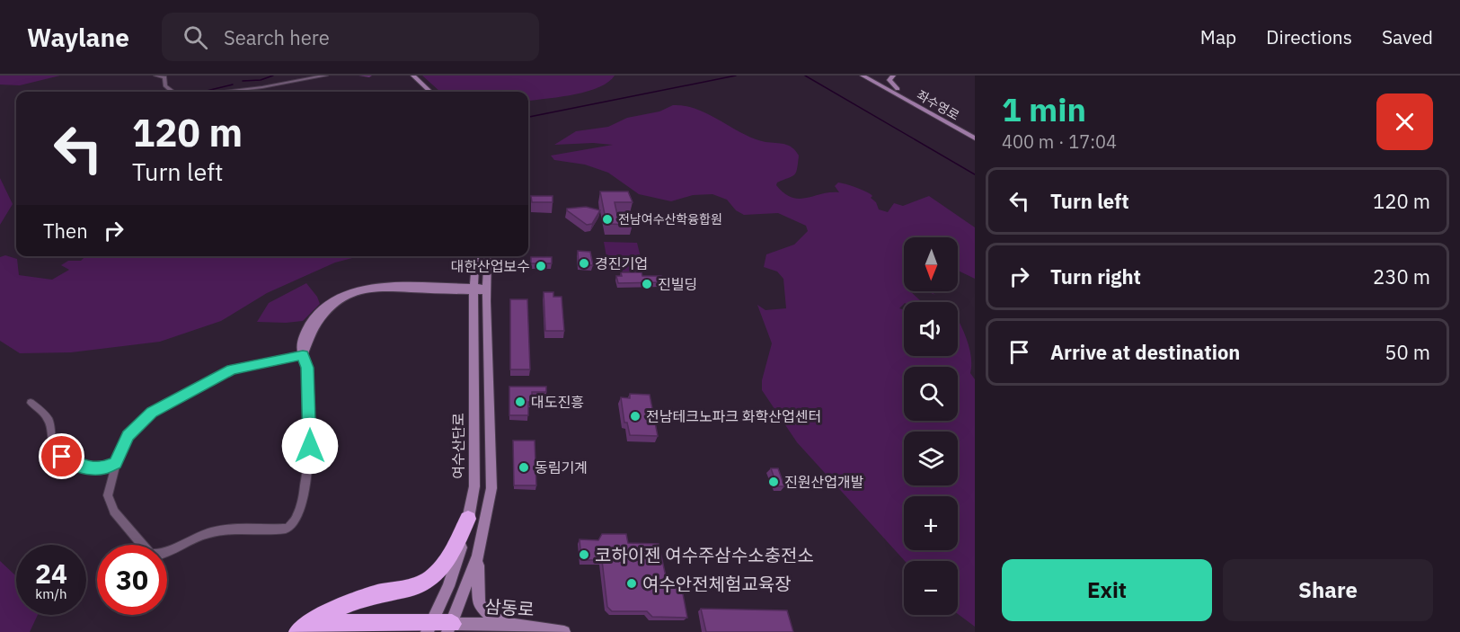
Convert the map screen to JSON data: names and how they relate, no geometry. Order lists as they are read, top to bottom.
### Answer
{
  "streets": {
    "street": ["좌수영로", "여수산단로", "삼동로"]
  },
  "crossings": [
    ["여수산단로", "삼동로"]
  ],
  "places": [
    "전남여수산학융합원",
    "경진기업",
    "대한산업보수",
    "진빌딩",
    "대도진흥",
    "전남테크노파크 화학산업센터",
    "동림기계",
    "진원산업개발",
    "코하이젠 여수주삼수소충전소",
    "여수안전체험교육장"
  ],
  "north": "bottom",
  "page": {
    "header": "Waylane",
    "search": "Search here",
    "nav": ["Map", "Directions", "Saved"],
    "heading": ["1 min", "400 m · 17:04"],
    "turn": ["120 m", "Turn left"],
    "list": [
      {
        "name": "Turn left",
        "value": "120 m"
      },
      {
        "name": "Turn right",
        "value": "230 m"
      },
      {
        "name": "Arrive at destination",
        "value": "50 m"
      }
    ],
    "then": "Then",
    "map_buttons": ["+", "−"],
    "speed": "24 km/h",
    "limit": "30",
    "buttons": ["Exit", "Share"]
  }
}
